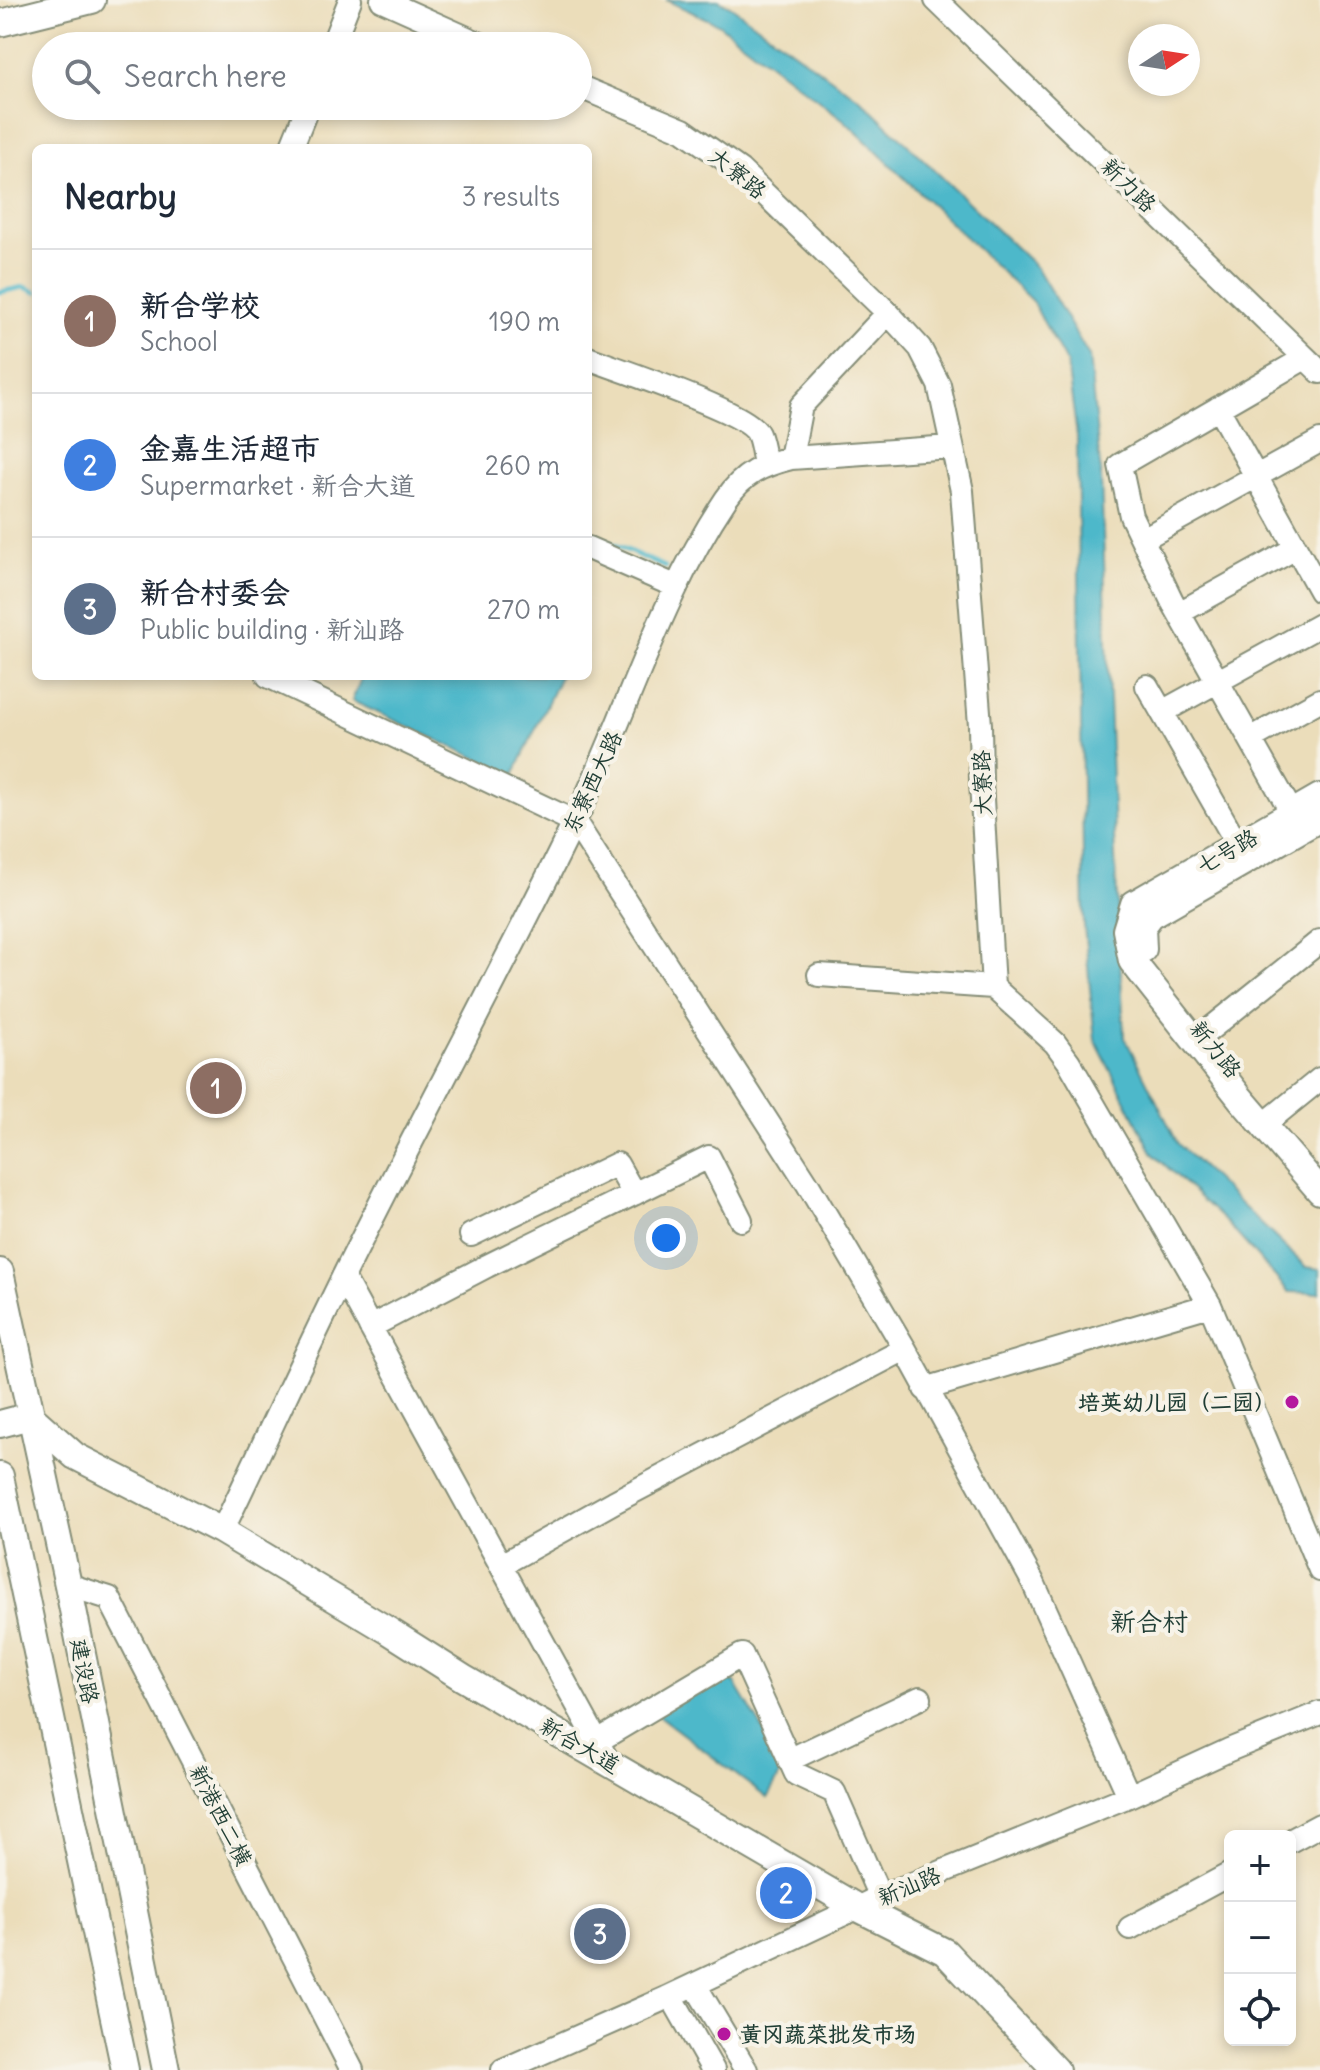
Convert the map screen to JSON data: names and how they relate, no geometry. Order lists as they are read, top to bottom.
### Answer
{
  "streets": {
    "main road": [
      "新力路",
      "七号路",
      "建设路",
      "新合大道"
    ],
    "street": [
      "大寮路",
      "东寮西大路",
      "新港西二横",
      "新汕路"
    ]
  },
  "crossings": [
    ["大寮路", "东寮西大路"],
    ["新力路", "七号路"],
    ["东寮西大路", "新合大道"],
    ["建设路", "新合大道"],
    ["建设路", "新港西二横"],
    ["新合大道", "新汕路"]
  ],
  "districts": ["新合村"],
  "places": ["培英幼儿园（二园）", "黄冈蔬菜批发市场"],
  "north": "right",
  "page": {
    "search": "Search here",
    "heading": ["Nearby", "3 results"],
    "list": [
      {
        "mark": "1",
        "name": "新合学校",
        "note": "School",
        "value": "190 m"
      },
      {
        "mark": "2",
        "name": "金嘉生活超市",
        "note": "Supermarket · 新合大道",
        "value": "260 m"
      },
      {
        "mark": "3",
        "name": "新合村委会",
        "note": "Public building · 新汕路",
        "value": "270 m"
      }
    ],
    "pins": ["1", "2", "3"],
    "map_buttons": ["+", "−"]
  }
}
